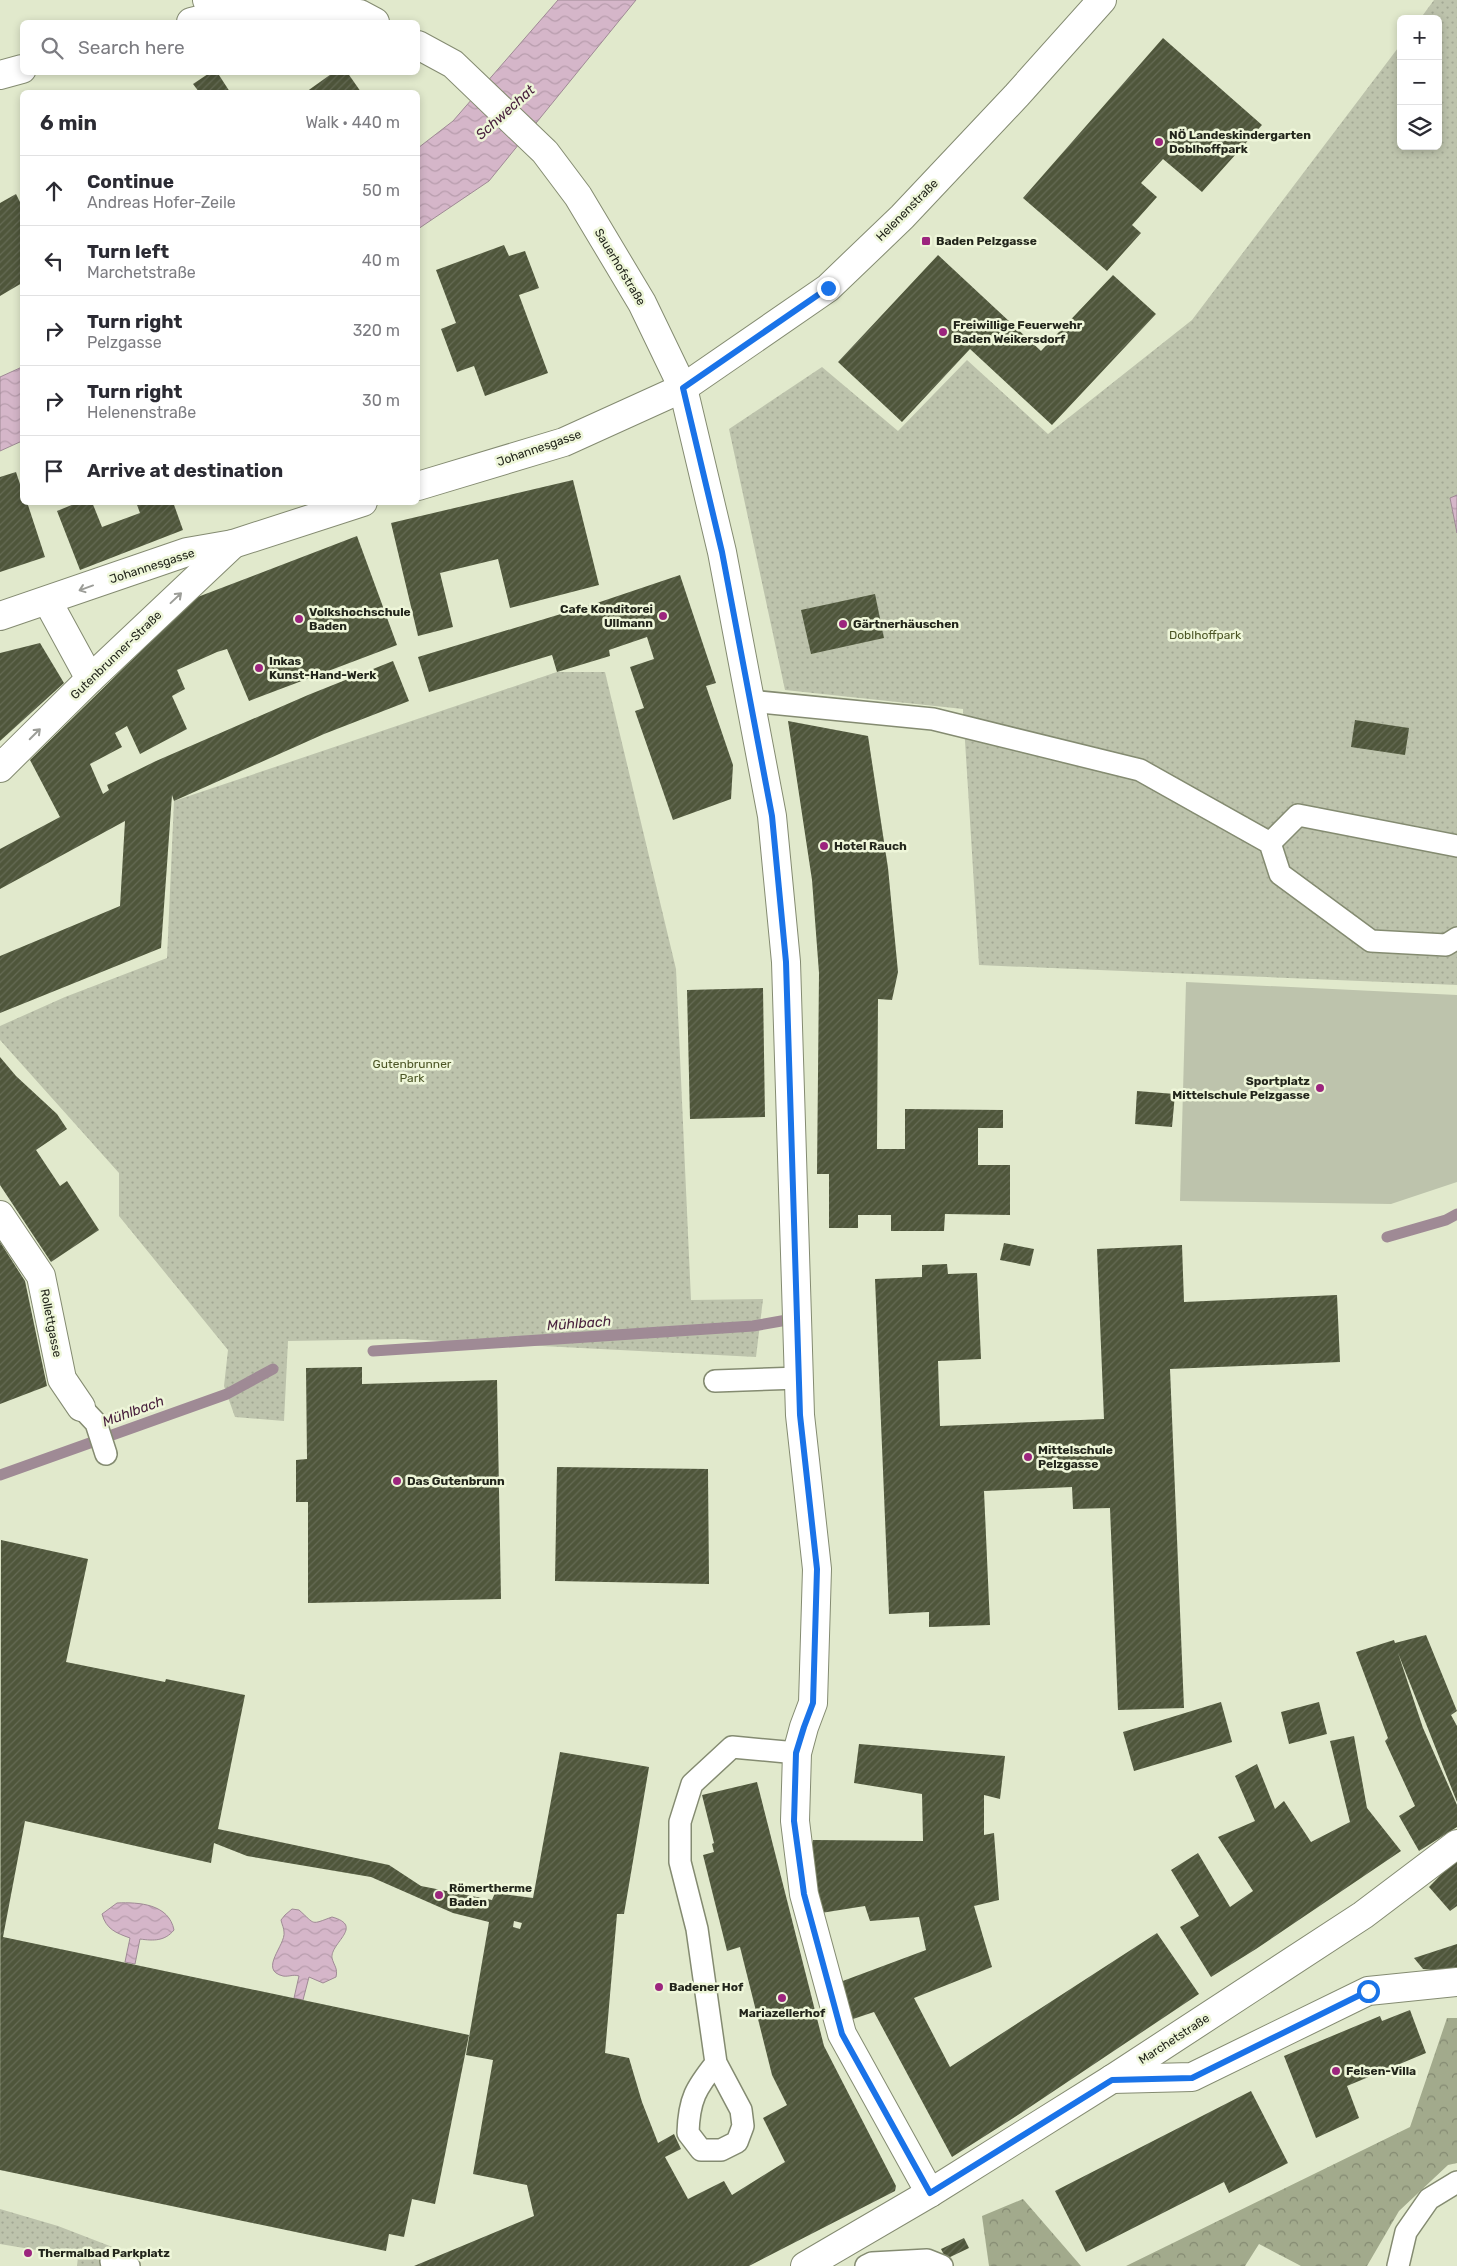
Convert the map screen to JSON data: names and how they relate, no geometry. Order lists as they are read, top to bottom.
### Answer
{
  "streets": {
    "street": [
      "Helenenstraße",
      "Sauerhofstraße",
      "Johannesgasse",
      "Gutenbrunner-Straße",
      "Rollettgasse",
      "Marchetstraße"
    ]
  },
  "crossings": [
    ["Helenenstraße", "Sauerhofstraße"],
    ["Helenenstraße", "Johannesgasse"],
    ["Sauerhofstraße", "Johannesgasse"],
    ["Sauerhofstraße", "Marchetstraße"],
    ["Johannesgasse", "Gutenbrunner-Straße"]
  ],
  "one_way": ["Gutenbrunner-Straße"],
  "water": ["Schwechat", "Mühlbach"],
  "parks": ["Doblhoffpark", "Gutenbrunner Park"],
  "places": {
    "other": [
      "NÖ Landeskindergarten Doblhoffpark",
      "Freiwillige Feuerwehr Baden Weikersdorf",
      "Cafe Konditorei Ullmann",
      "Volkshochschule Baden",
      "Gärtnerhäuschen",
      "Inkas Kunst-Hand-Werk",
      "Hotel Rauch",
      "Sportplatz Mittelschule Pelzgasse",
      "Mittelschule Pelzgasse",
      "Das Gutenbrunn",
      "Römertherme Baden",
      "Badener Hof",
      "Mariazellerhof",
      "Felsen-Villa",
      "Thermalbad Parkplatz"
    ],
    "transit": ["Baden Pelzgasse"]
  },
  "page": {
    "map_buttons": ["+", "−"],
    "search": "Search here",
    "heading": ["6 min", "Walk · 440 m"],
    "list": [
      ["Continue", "Andreas Hofer-Zeile", "50 m"],
      ["Turn left", "Marchetstraße", "40 m"],
      ["Turn right", "Pelzgasse", "320 m"],
      ["Turn right", "Helenenstraße", "30 m"],
      "Arrive at destination"
    ]
  }
}
